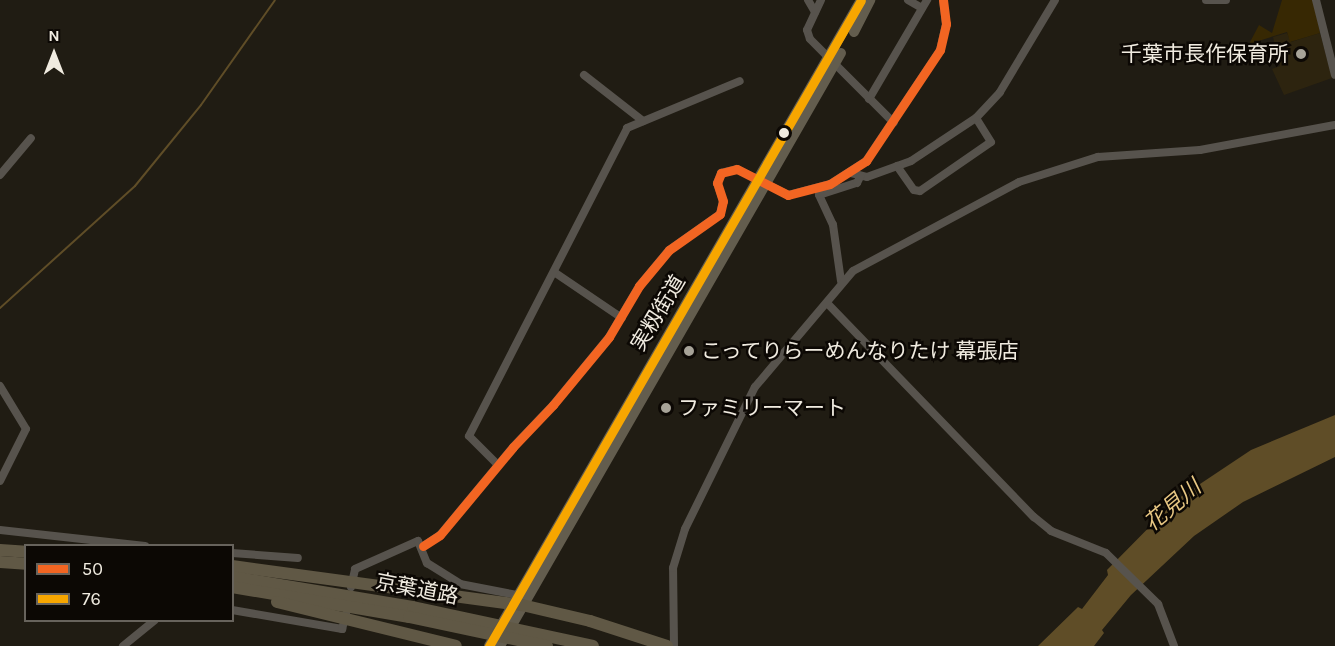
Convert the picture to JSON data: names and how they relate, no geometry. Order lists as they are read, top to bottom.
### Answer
{
  "streets": {
    "highway": ["京葉道路"],
    "main road": ["実籾街道"]
  },
  "water": ["花見川"],
  "places": ["千葉市長作保育所", "こってりらーめんなりたけ 幕張店", "ファミリーマート"],
  "lines": ["transit line 50", "transit line 76"],
  "legend": ["50", "76"],
  "north": "top"
}
